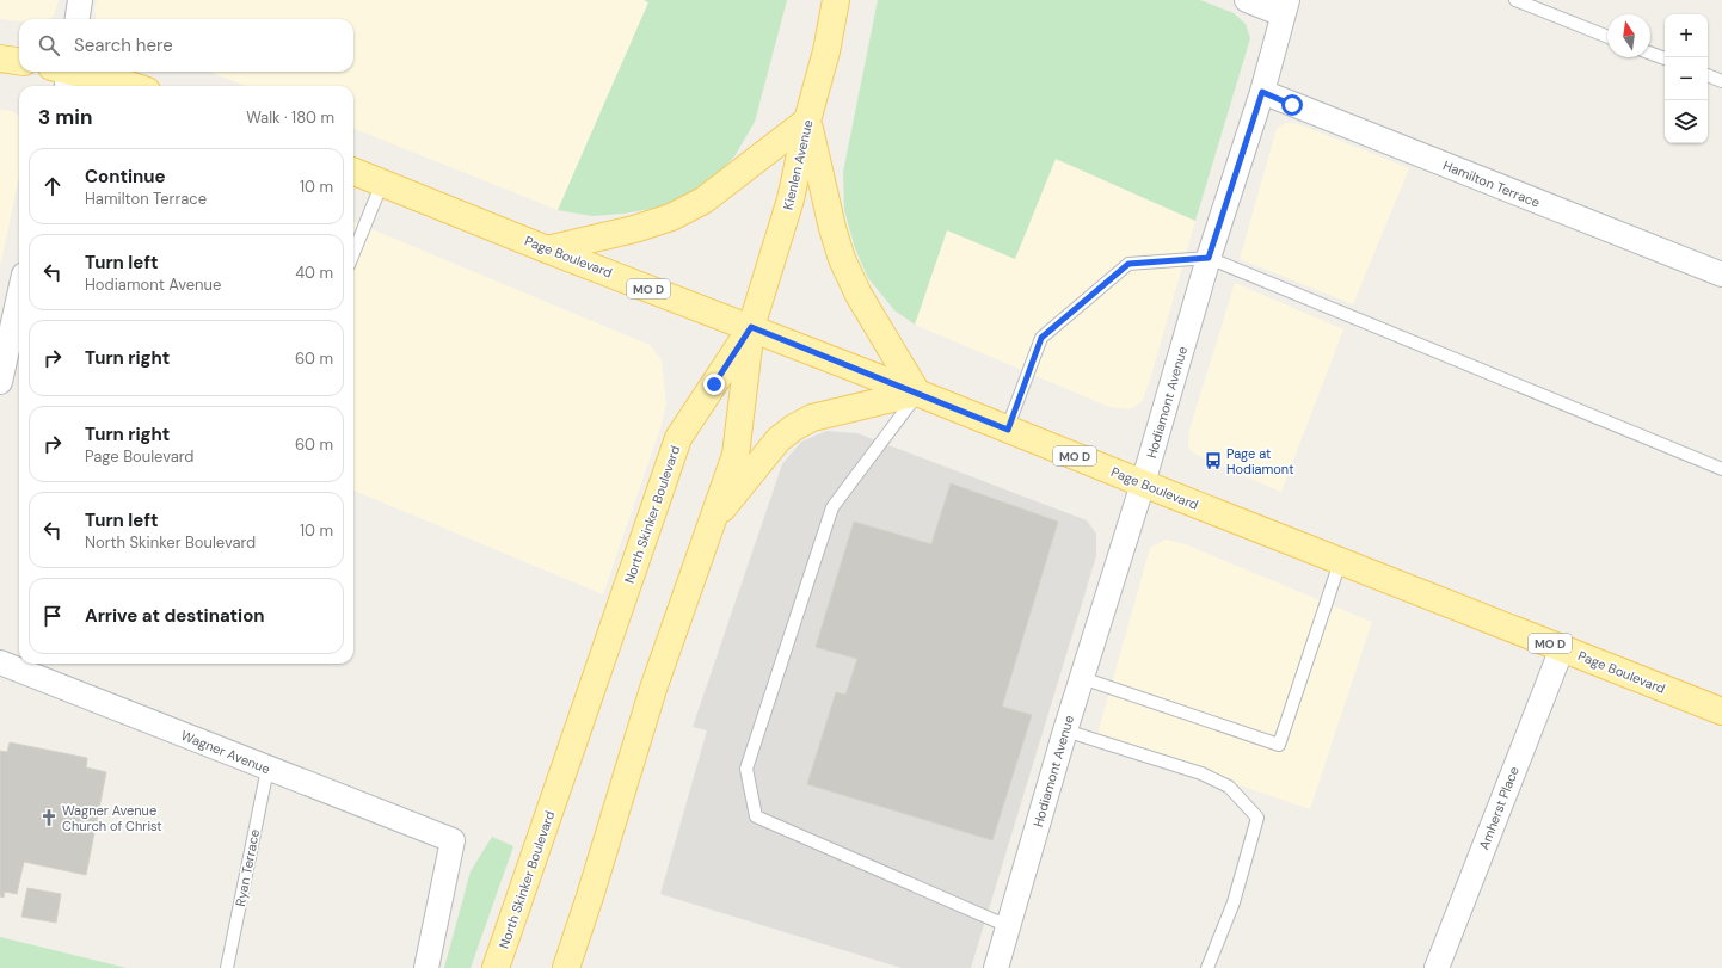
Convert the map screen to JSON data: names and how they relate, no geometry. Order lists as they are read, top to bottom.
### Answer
{
  "streets": {
    "main road": [
      "Kienlen Avenue",
      "Page Boulevard",
      "MO D",
      "North Skinker Boulevard"
    ],
    "street": [
      "Hamilton Terrace",
      "Hodiamont Avenue",
      "Wagner Avenue",
      "Amherst Place"
    ],
    "lane": ["Ryan Terrace"]
  },
  "crossings": [
    ["Kienlen Avenue", "Page Boulevard"],
    ["Kienlen Avenue", "North Skinker Boulevard"],
    ["Hamilton Terrace", "Hodiamont Avenue"],
    ["Page Boulevard", "Hodiamont Avenue"],
    ["Page Boulevard", "North Skinker Boulevard"],
    ["Page Boulevard", "Amherst Place"],
    ["Wagner Avenue", "Ryan Terrace"]
  ],
  "places": {
    "bus stop": ["Page at Hodiamont"],
    "church": ["Wagner Avenue Church of Christ"]
  },
  "north": "top",
  "page": {
    "map_buttons": ["+", "−"],
    "search": "Search here",
    "heading": ["3 min", "Walk · 180 m"],
    "list": [
      ["Continue", "Hamilton Terrace", "10 m"],
      ["Turn left", "Hodiamont Avenue", "40 m"],
      ["Turn right", "60 m"],
      ["Turn right", "Page Boulevard", "60 m"],
      ["Turn left", "North Skinker Boulevard", "10 m"],
      "Arrive at destination"
    ]
  }
}
